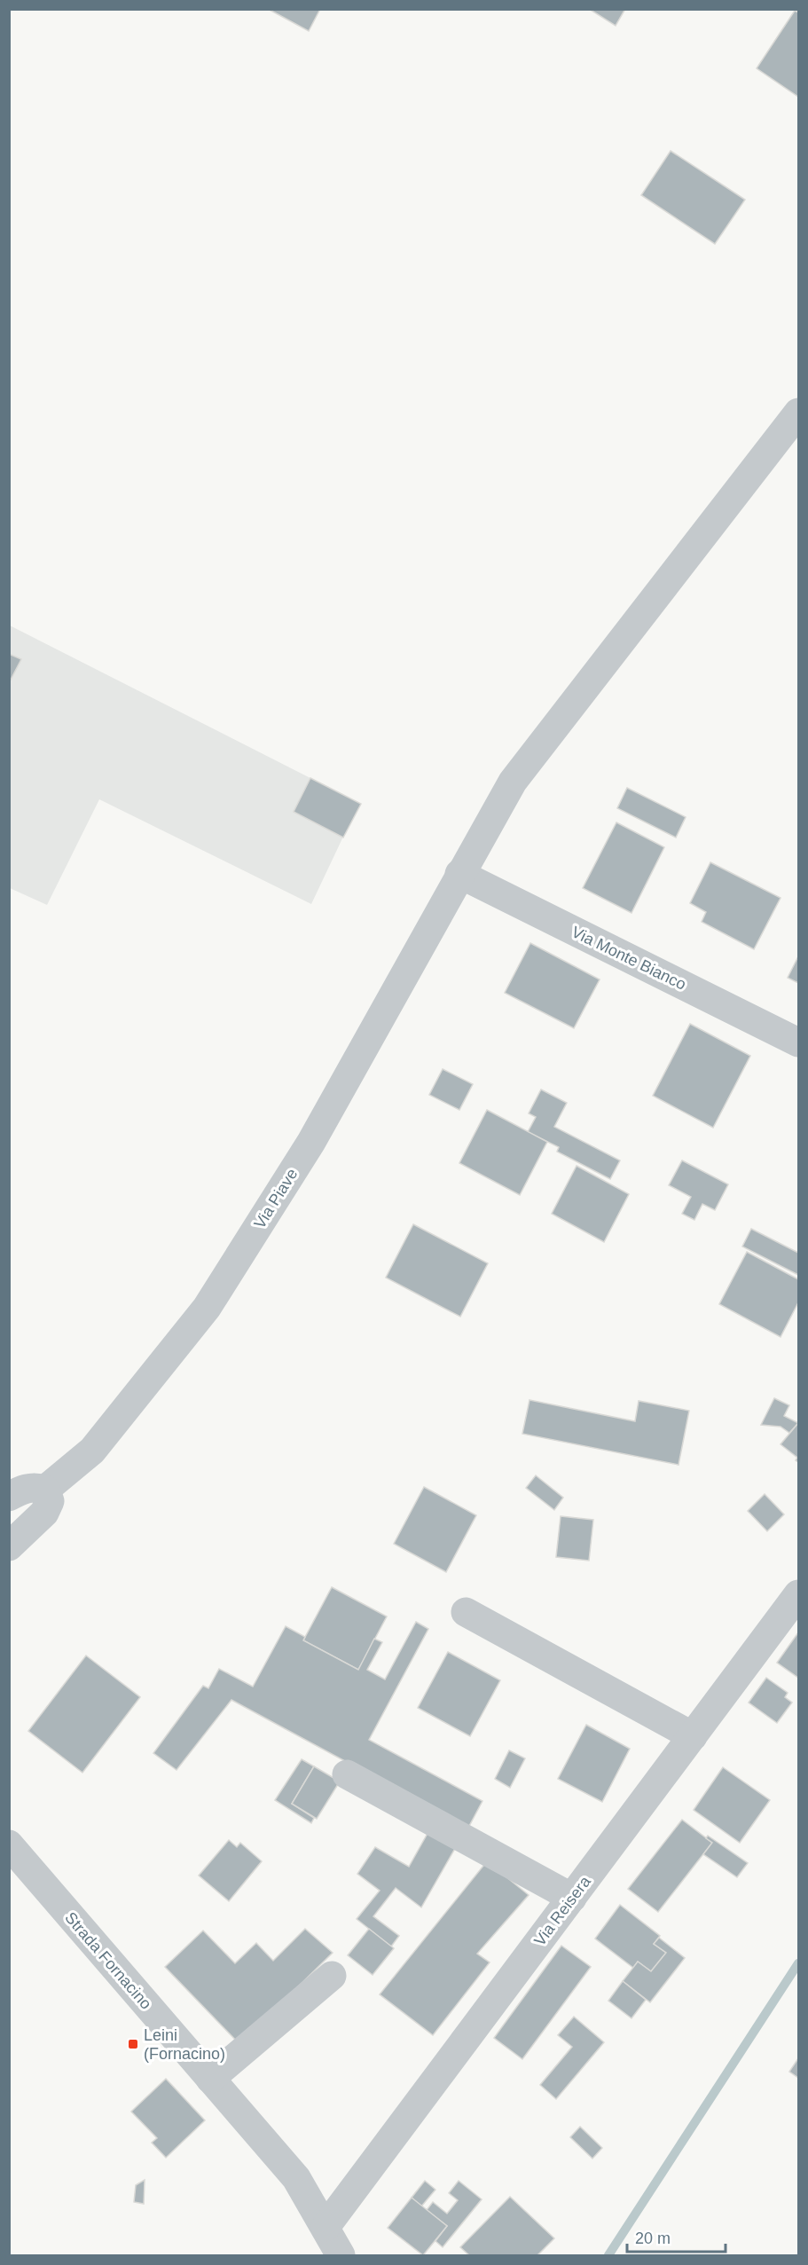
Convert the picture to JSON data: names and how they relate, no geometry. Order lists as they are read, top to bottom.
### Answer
{
  "streets": {
    "street": [
      "Via Monte Bianco",
      "Via Piave",
      "Via Reisera",
      "Strada Fornacino"
    ]
  },
  "crossings": [
    ["Via Monte Bianco", "Via Piave"],
    ["Via Reisera", "Strada Fornacino"]
  ],
  "places": {
    "transit": ["Leini (Fornacino)"]
  },
  "scale_bar": "20 m"
}
